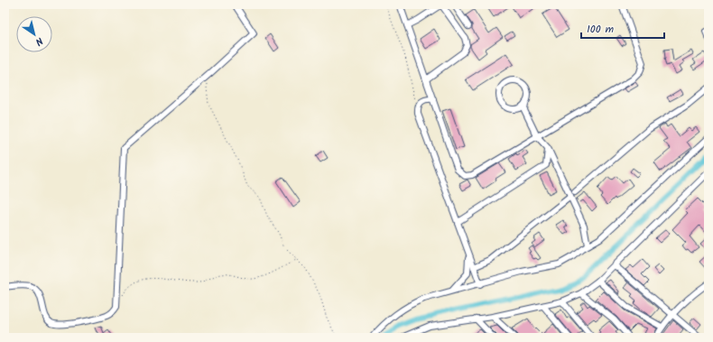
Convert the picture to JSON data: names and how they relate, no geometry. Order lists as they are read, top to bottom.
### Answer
{
  "scale_bar": "100 m",
  "north": "bottom right"
}
